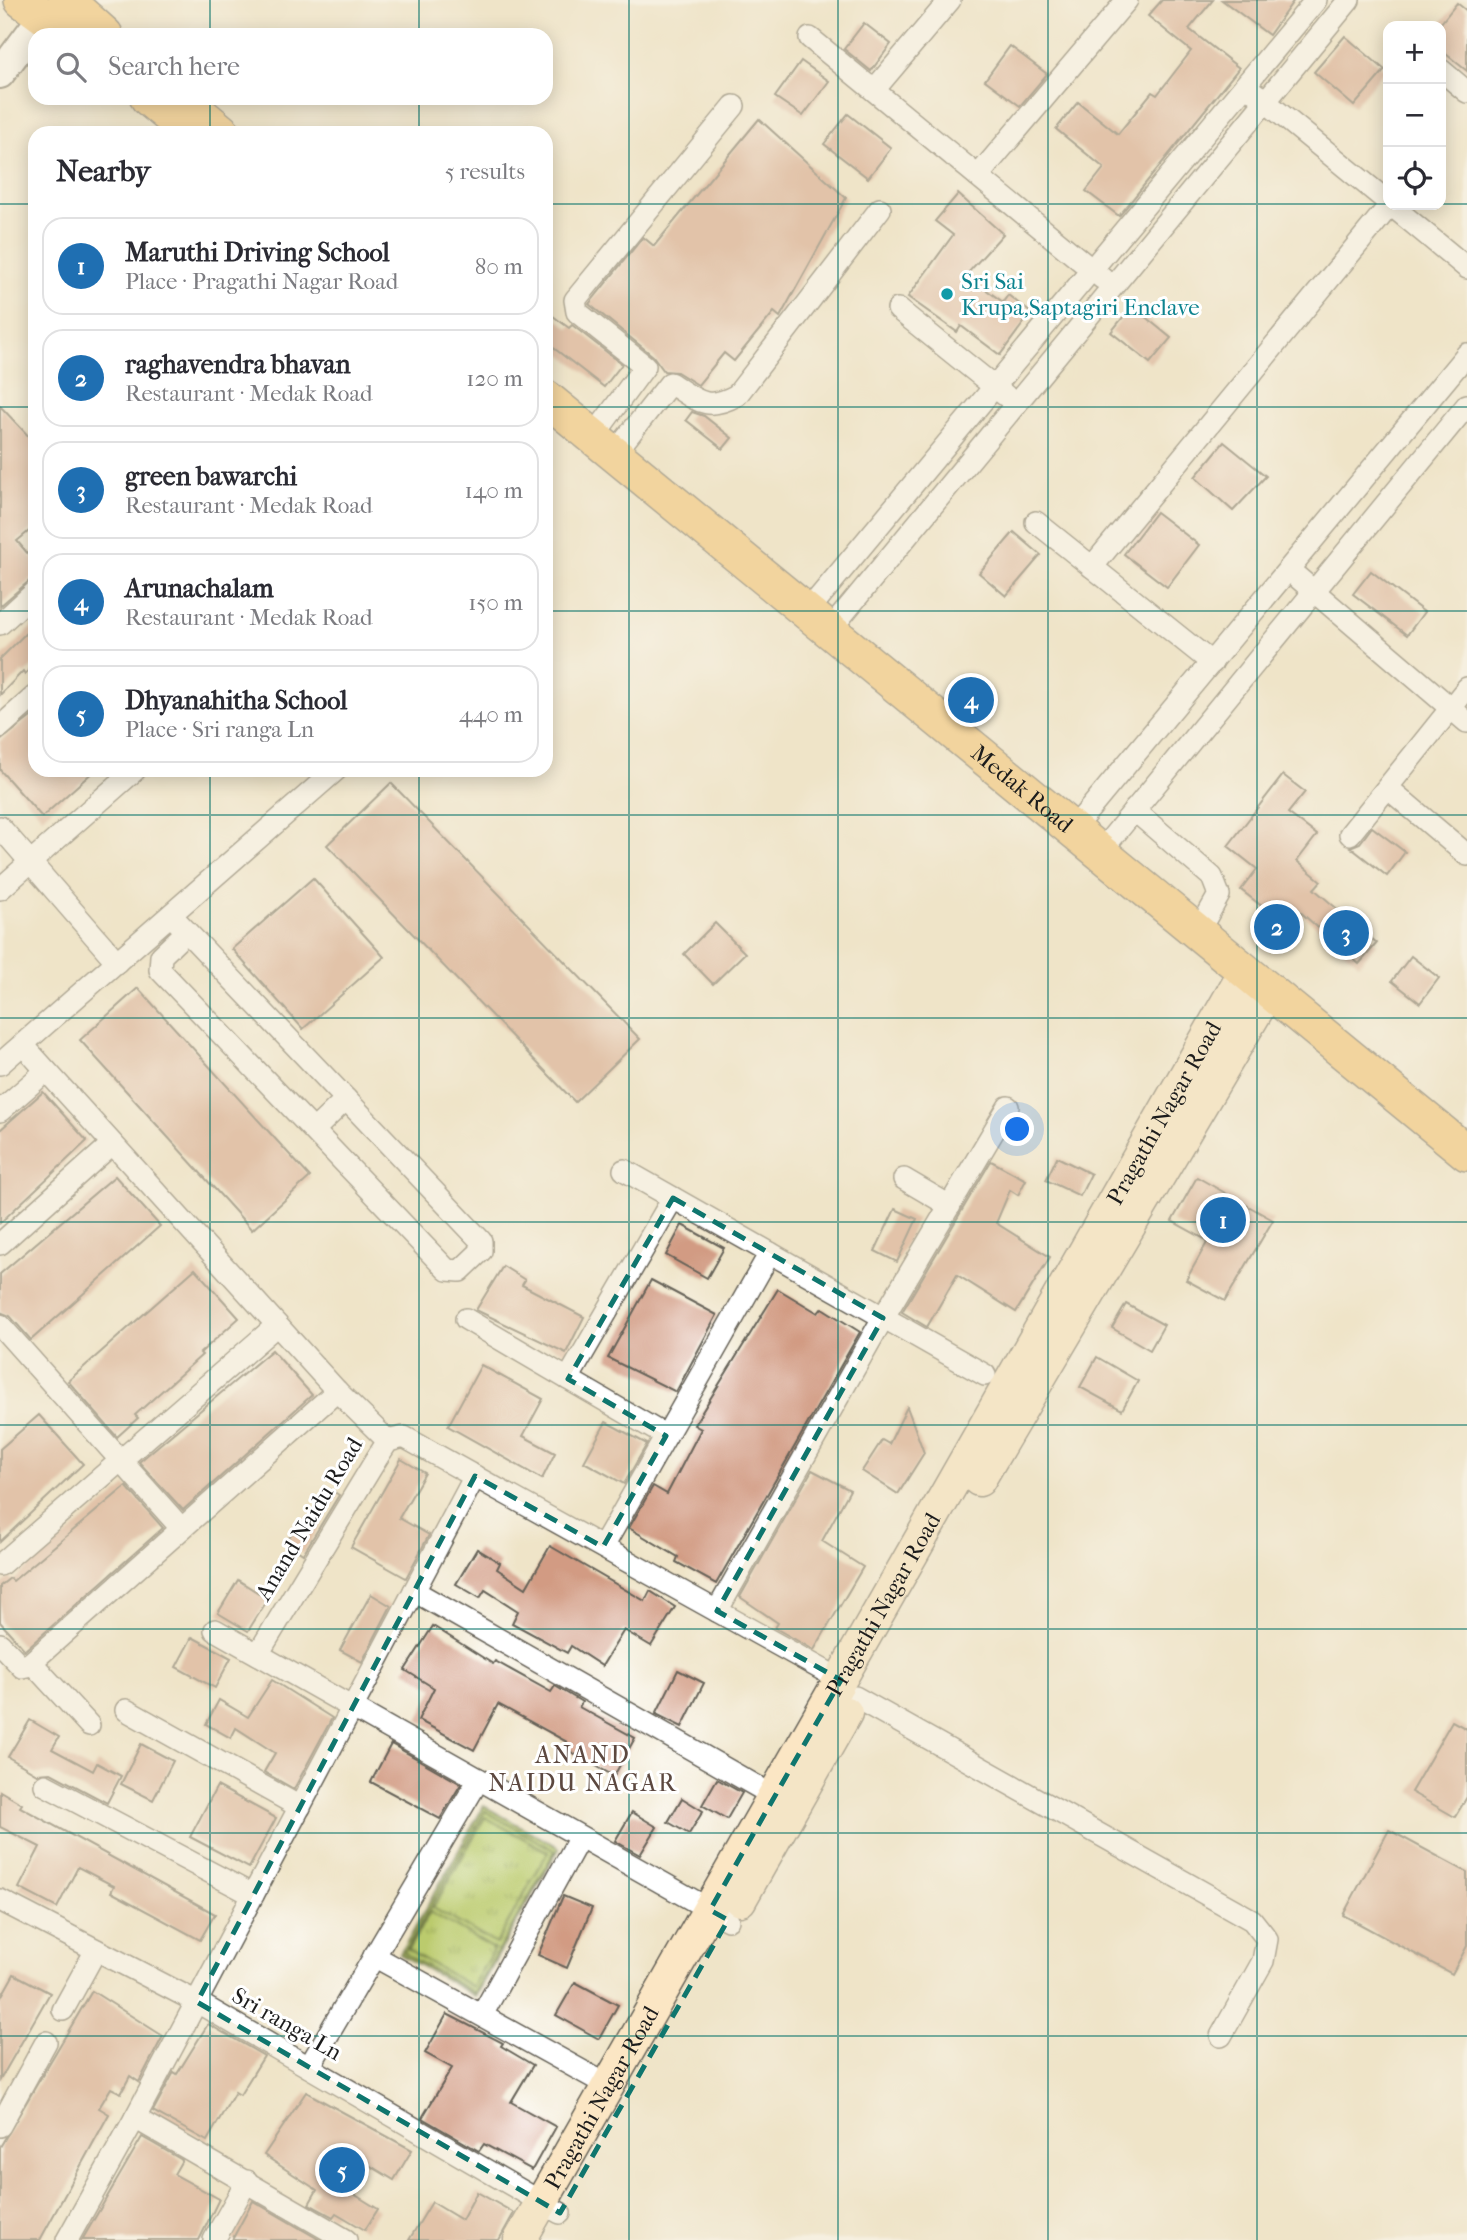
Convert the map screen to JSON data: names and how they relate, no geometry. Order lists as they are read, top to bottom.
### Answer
{
  "streets": {
    "main road": ["Medak Road", "Pragathi Nagar Road"],
    "street": ["Anand Naidu Road", "Sri ranga Ln"]
  },
  "crossings": [
    ["Medak Road", "Pragathi Nagar Road"],
    ["Pragathi Nagar Road", "Anand Naidu Road"],
    ["Pragathi Nagar Road", "Sri ranga Ln"]
  ],
  "districts": ["ANAND NAIDU NAGAR"],
  "places": ["Sri Sai Krupa,Saptagiri Enclave"],
  "page": {
    "map_buttons": ["+", "−"],
    "search": "Search here",
    "heading": ["Nearby", "5 results"],
    "list": [
      {
        "mark": "1",
        "name": "Maruthi Driving School",
        "note": "Place · Pragathi Nagar Road",
        "value": "80 m"
      },
      {
        "mark": "2",
        "name": "raghavendra bhavan",
        "note": "Restaurant · Medak Road",
        "value": "120 m"
      },
      {
        "mark": "3",
        "name": "green bawarchi",
        "note": "Restaurant · Medak Road",
        "value": "140 m"
      },
      {
        "mark": "4",
        "name": "Arunachalam",
        "note": "Restaurant · Medak Road",
        "value": "150 m"
      },
      {
        "mark": "5",
        "name": "Dhyanahitha School",
        "note": "Place · Sri ranga Ln",
        "value": "440 m"
      }
    ],
    "pins": [
      "4",
      "2",
      "3",
      "1",
      "5"
    ]
  }
}
